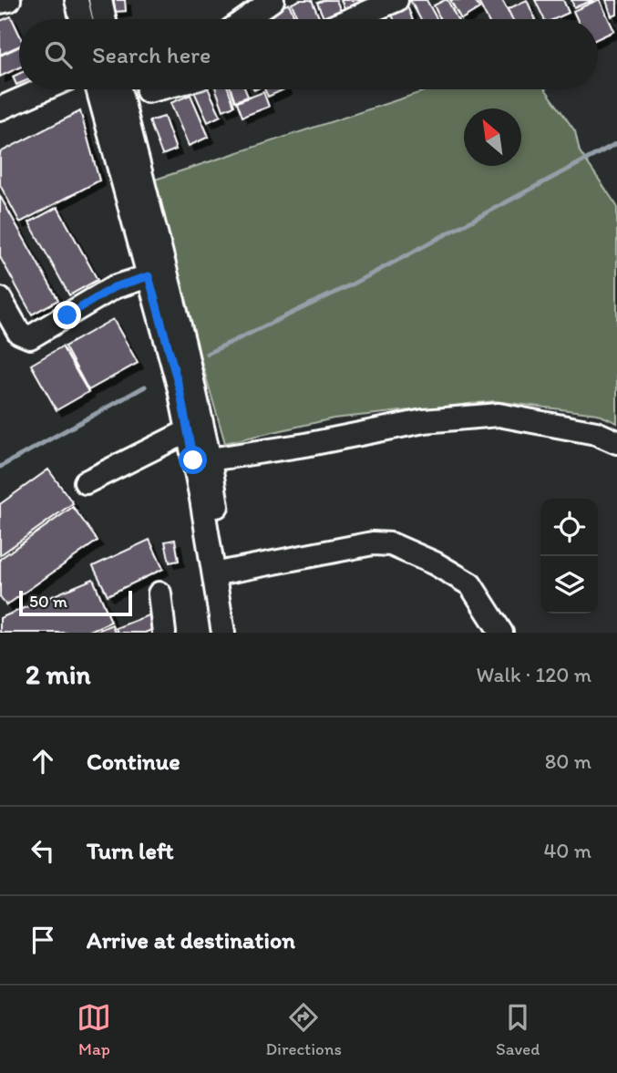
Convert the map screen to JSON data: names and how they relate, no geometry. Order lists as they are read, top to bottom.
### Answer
{
  "scale_bar": "50 m",
  "north": "top left",
  "page": {
    "search": "Search here",
    "scale": "50 m",
    "heading": ["2 min", "Walk · 120 m"],
    "list": [
      ["Continue", "80 m"],
      ["Turn left", "40 m"],
      "Arrive at destination"
    ],
    "nav": ["Map", "Directions", "Saved"]
  }
}
